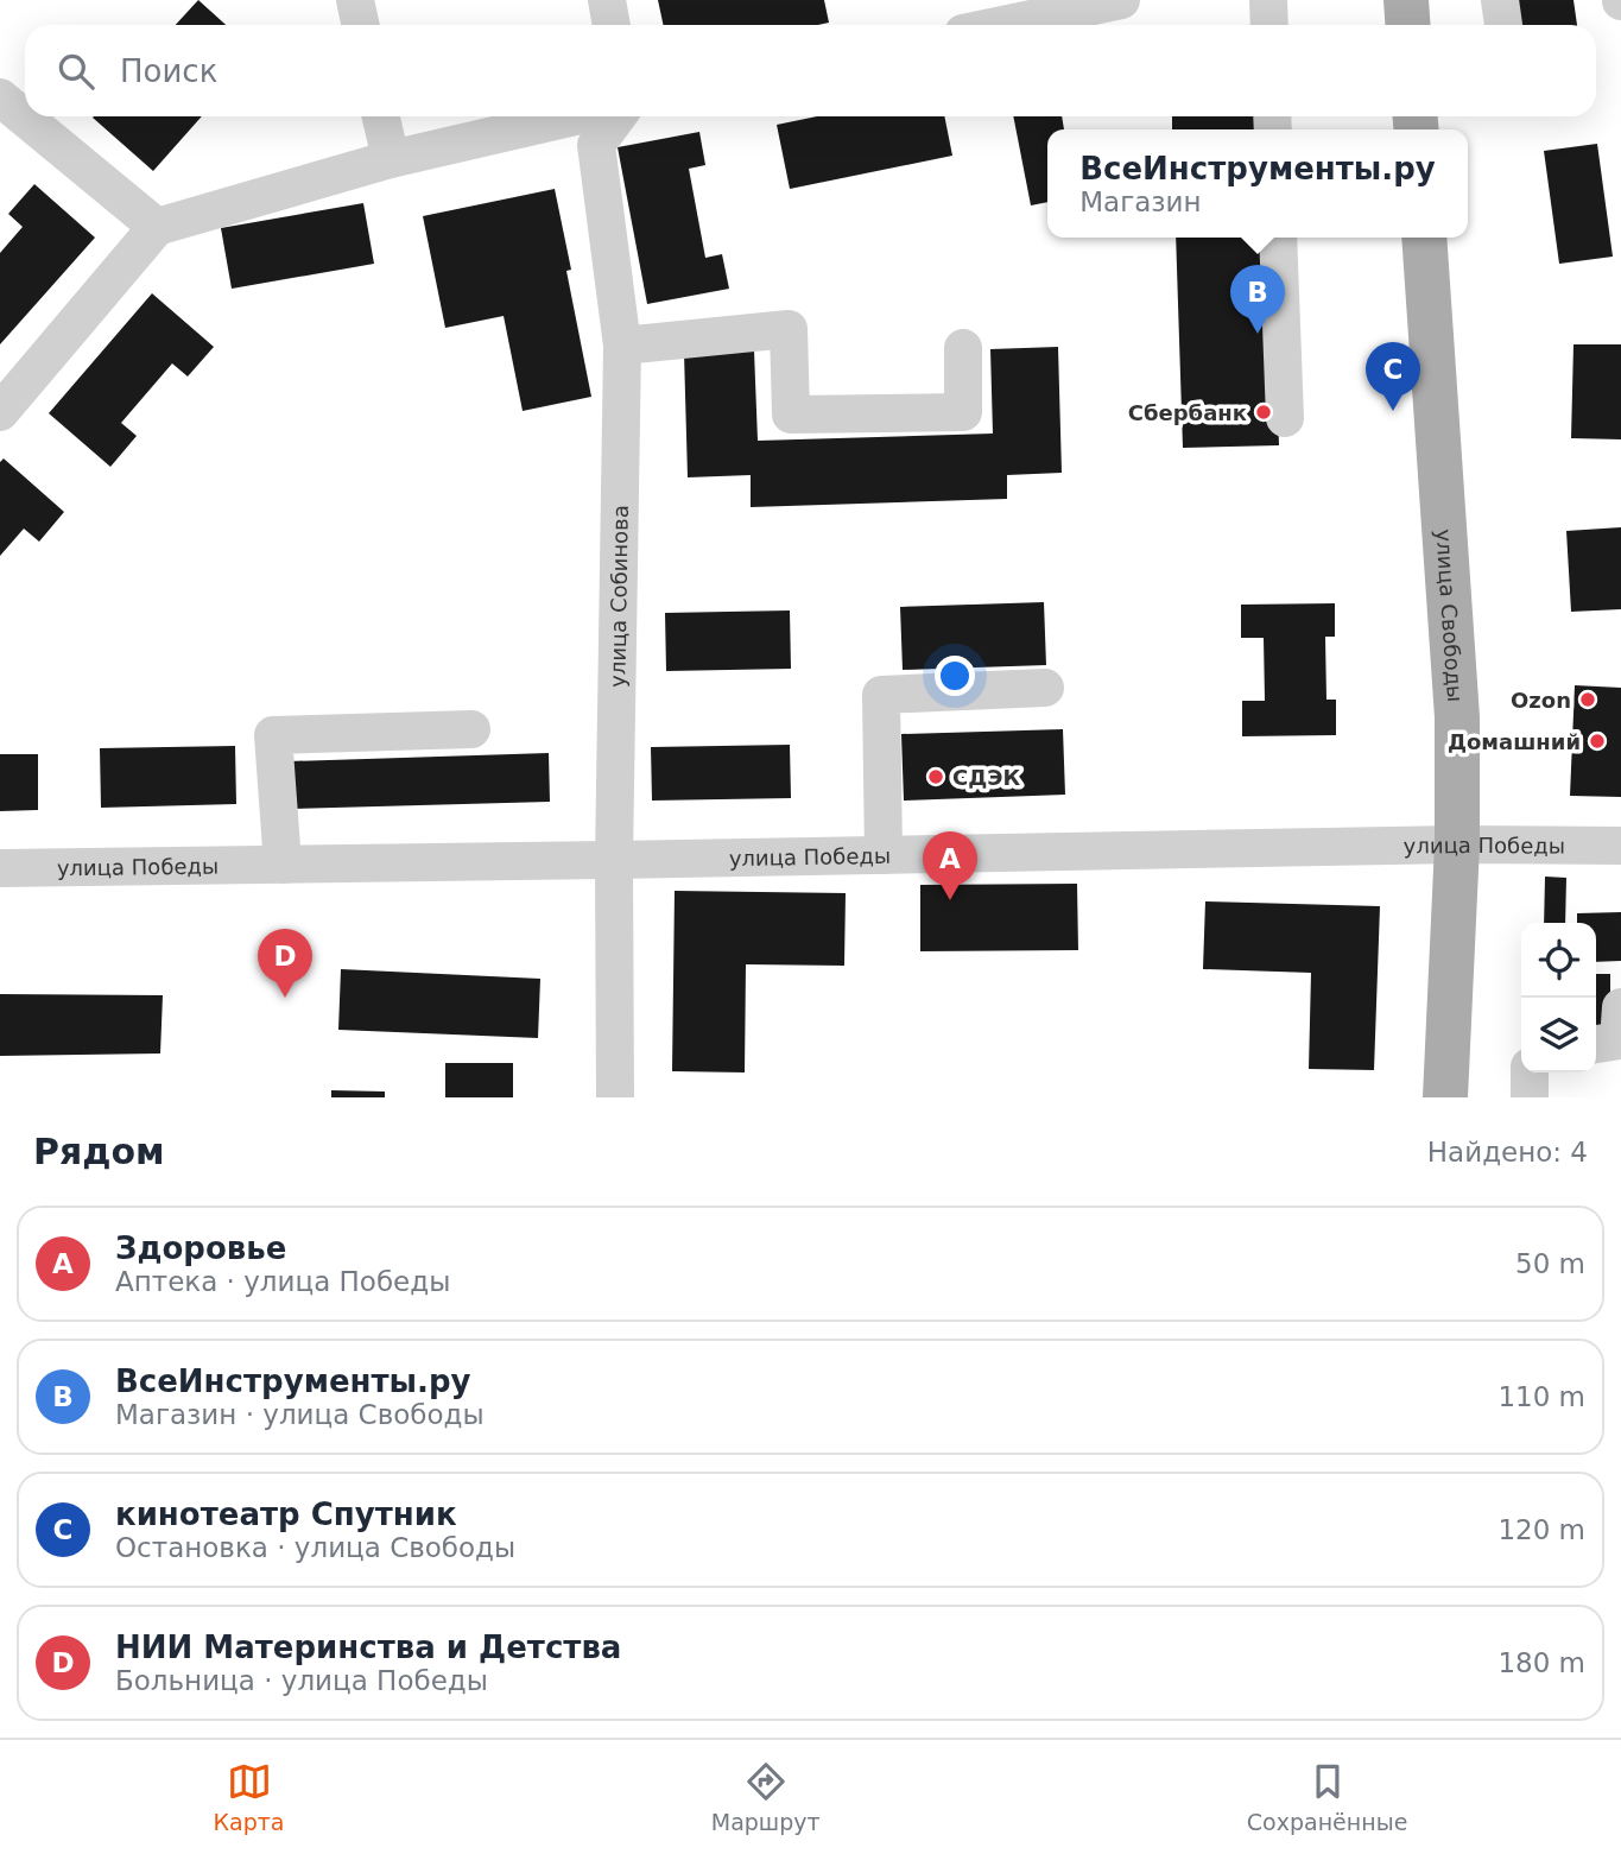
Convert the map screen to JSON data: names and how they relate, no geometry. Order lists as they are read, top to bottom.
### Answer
{
  "streets": {
    "main road": ["улица Свободы"],
    "street": ["улица Собинова", "улица Победы"]
  },
  "crossings": [
    ["улица Собинова", "улица Победы"],
    ["улица Свободы", "улица Победы"]
  ],
  "places": [
    "Сбербанк",
    "Ozon",
    "Домашний",
    "СДЭК"
  ],
  "page": {
    "search": "Поиск",
    "popup": ["ВсеИнструменты.ру", "Магазин"],
    "pins": [
      "B",
      "C",
      "A",
      "D"
    ],
    "heading": ["Рядом", "Найдено: 4"],
    "list": [
      {
        "mark": "A",
        "name": "Здоровье",
        "note": "Аптека · улица Победы",
        "value": "50 m"
      },
      {
        "mark": "B",
        "name": "ВсеИнструменты.ру",
        "note": "Магазин · улица Свободы",
        "value": "110 m"
      },
      {
        "mark": "C",
        "name": "кинотеатр Спутник",
        "note": "Остановка · улица Свободы",
        "value": "120 m"
      },
      {
        "mark": "D",
        "name": "НИИ Материнства и Детства",
        "note": "Больница · улица Победы",
        "value": "180 m"
      }
    ],
    "nav": ["Карта", "Маршрут", "Сохранённые"]
  }
}
